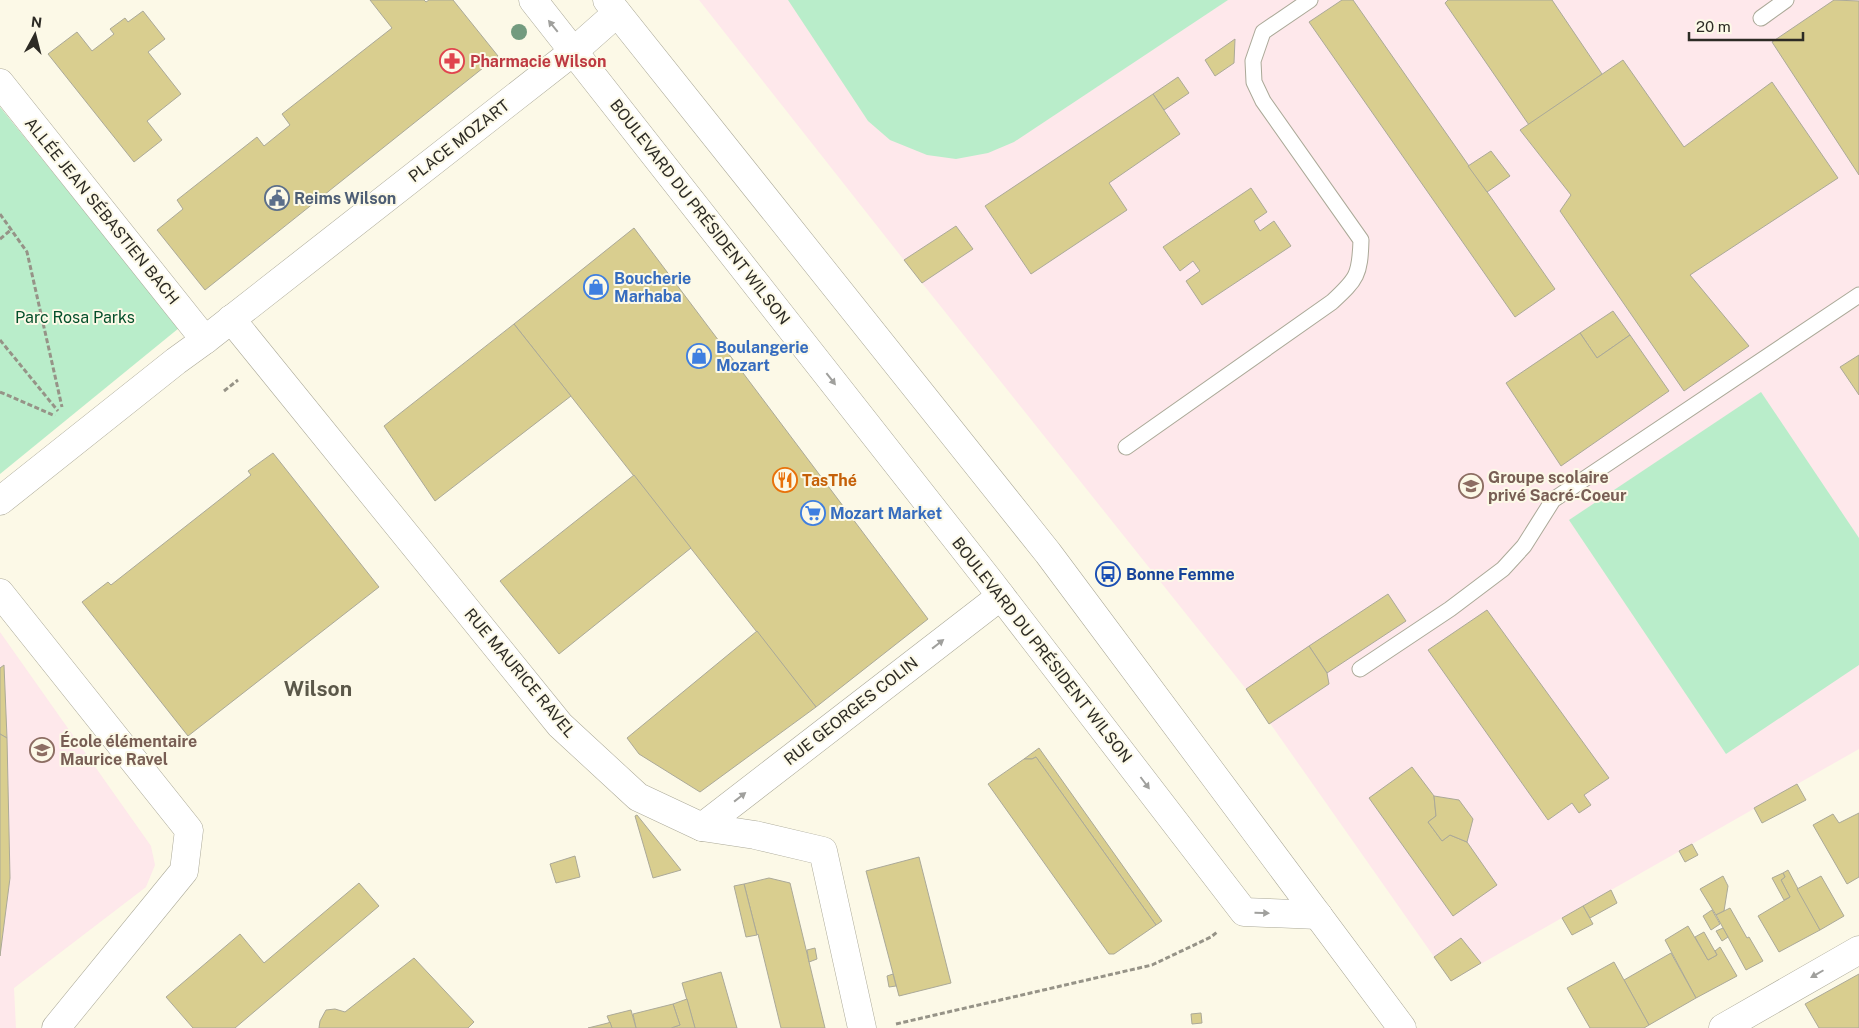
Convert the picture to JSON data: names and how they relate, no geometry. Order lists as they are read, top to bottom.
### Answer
{
  "streets": {
    "street": [
      "PLACE MOZART",
      "ALLÉE JEAN SÉBASTIEN BACH",
      "BOULEVARD DU PRÉSIDENT WILSON",
      "RUE MAURICE RAVEL",
      "RUE GEORGES COLIN"
    ]
  },
  "crossings": [
    ["PLACE MOZART", "ALLÉE JEAN SÉBASTIEN BACH"],
    ["PLACE MOZART", "BOULEVARD DU PRÉSIDENT WILSON"],
    ["PLACE MOZART", "RUE MAURICE RAVEL"],
    ["BOULEVARD DU PRÉSIDENT WILSON", "RUE GEORGES COLIN"],
    ["RUE MAURICE RAVEL", "RUE GEORGES COLIN"]
  ],
  "one_way": ["RUE GEORGES COLIN"],
  "districts": ["Wilson"],
  "parks": ["Parc Rosa Parks"],
  "places": {
    "pharmacy": ["Pharmacie Wilson"],
    "public building": ["Reims Wilson"],
    "shop": ["Boucherie Marhaba", "Boulangerie Mozart"],
    "restaurant": ["TasThé"],
    "school or university": ["Groupe scolaire privé Sacré-Coeur", "École élémentaire Maurice Ravel"],
    "supermarket": ["Mozart Market"],
    "bus stop": ["Bonne Femme"]
  },
  "scale_bar": "20 m",
  "north": "top"
}
